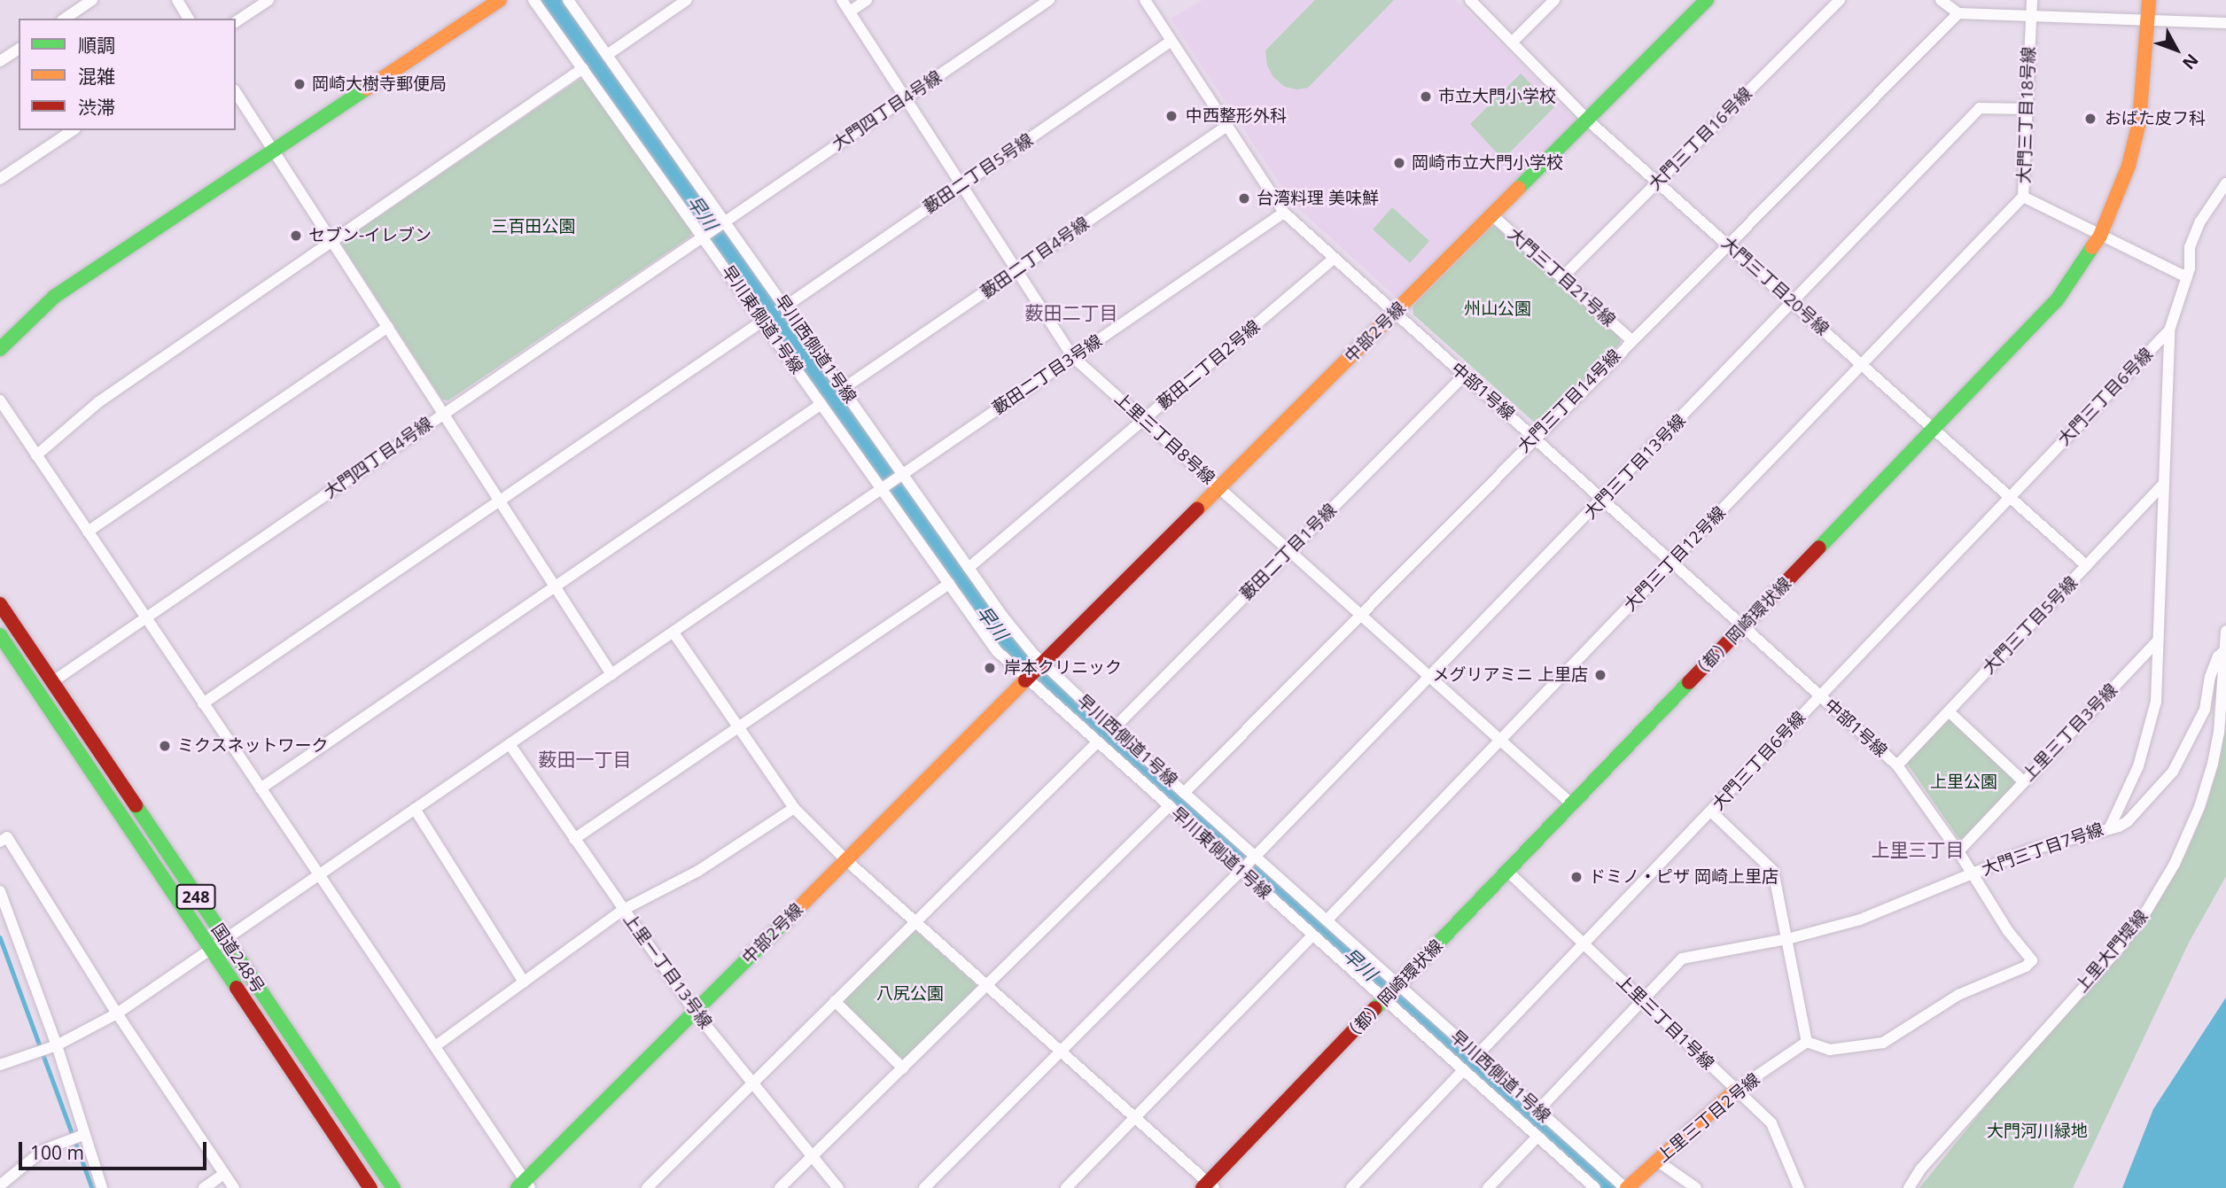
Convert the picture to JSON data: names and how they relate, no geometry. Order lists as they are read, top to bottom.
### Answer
{
  "streets": {
    "main road": [
      "中部2号線",
      "（都）岡崎環状線",
      "248",
      "国道248号",
      "上里三丁目2号線"
    ],
    "street": [
      "大門四丁目4号線",
      "大門三丁目18号線",
      "大門三丁目16号線",
      "藪田二丁目5号線",
      "藪田二丁目4号線",
      "大門三丁目21号線",
      "大門三丁目20号線",
      "早川東側道1号線",
      "早川西側道1号線",
      "藪田二丁目2号線",
      "藪田二丁目3号線",
      "中部1号線",
      "大門三丁目6号線",
      "大門三丁目14号線",
      "上里三丁目8号線",
      "大門三丁目13号線",
      "藪田二丁目1号線",
      "大門三丁目12号線",
      "大門三丁目5号線",
      "上里三丁目3号線",
      "大門三丁目7号線",
      "上里大門堤線",
      "上里一丁目13号線",
      "上里三丁目1号線"
    ]
  },
  "crossings": [
    ["大門四丁目4号線", "早川東側道1号線"],
    ["大門四丁目4号線", "早川西側道1号線"],
    ["大門四丁目4号線", "上里三丁目8号線"],
    ["大門四丁目4号線", "国道248号"],
    ["大門三丁目18号線", "大門三丁目13号線"],
    ["大門三丁目18号線", "大門三丁目12号線"],
    ["大門三丁目18号線", "（都）岡崎環状線"],
    ["大門三丁目18号線", "大門三丁目7号線"],
    ["大門三丁目16号線", "大門三丁目21号線"],
    ["大門三丁目16号線", "大門三丁目20号線"],
    ["藪田二丁目5号線", "早川西側道1号線"],
    ["藪田二丁目5号線", "中部1号線"],
    ["藪田二丁目5号線", "上里三丁目8号線"],
    ["藪田二丁目4号線", "早川西側道1号線"],
    ["藪田二丁目4号線", "中部1号線"],
    ["藪田二丁目4号線", "上里三丁目8号線"],
    ["大門三丁目21号線", "中部2号線"],
    ["大門三丁目21号線", "大門三丁目14号線"],
    ["大門三丁目20号線", "中部2号線"],
    ["大門三丁目20号線", "大門三丁目6号線"],
    ["大門三丁目20号線", "大門三丁目14号線"],
    ["大門三丁目20号線", "大門三丁目13号線"],
    ["大門三丁目20号線", "大門三丁目12号線"],
    ["大門三丁目20号線", "大門三丁目5号線"],
    ["大門三丁目20号線", "（都）岡崎環状線"],
    ["早川東側道1号線", "中部2号線"],
    ["早川東側道1号線", "藪田二丁目3号線"],
    ["早川東側道1号線", "大門三丁目13号線"],
    ["早川東側道1号線", "（都）岡崎環状線"],
    ["中部2号線", "早川西側道1号線"],
    ["中部2号線", "中部1号線"],
    ["中部2号線", "上里三丁目8号線"],
    ["中部2号線", "上里一丁目13号線"],
    ["早川西側道1号線", "藪田二丁目2号線"],
    ["早川西側道1号線", "藪田二丁目3号線"],
    ["早川西側道1号線", "大門三丁目6号線"],
    ["早川西側道1号線", "大門三丁目14号線"],
    ["早川西側道1号線", "大門三丁目13号線"],
    ["早川西側道1号線", "藪田二丁目1号線"],
    ["早川西側道1号線", "大門三丁目12号線"],
    ["早川西側道1号線", "（都）岡崎環状線"],
    ["早川西側道1号線", "大門三丁目7号線"],
    ["早川西側道1号線", "上里三丁目2号線"],
    ["藪田二丁目2号線", "中部1号線"],
    ["藪田二丁目2号線", "上里三丁目8号線"],
    ["藪田二丁目3号線", "中部1号線"],
    ["藪田二丁目3号線", "上里三丁目8号線"],
    ["藪田二丁目3号線", "国道248号"],
    ["藪田二丁目3号線", "上里一丁目13号線"],
    ["中部1号線", "大門三丁目6号線"],
    ["中部1号線", "大門三丁目14号線"],
    ["中部1号線", "大門三丁目13号線"],
    ["中部1号線", "藪田二丁目1号線"],
    ["中部1号線", "大門三丁目12号線"],
    ["中部1号線", "大門三丁目5号線"],
    ["中部1号線", "（都）岡崎環状線"],
    ["中部1号線", "上里三丁目3号線"],
    ["中部1号線", "大門三丁目7号線"],
    ["大門三丁目6号線", "大門三丁目7号線"],
    ["大門三丁目6号線", "上里三丁目1号線"],
    ["大門三丁目14号線", "上里三丁目8号線"],
    ["上里三丁目8号線", "大門三丁目13号線"],
    ["上里三丁目8号線", "藪田二丁目1号線"],
    ["上里三丁目8号線", "大門三丁目12号線"],
    ["上里三丁目8号線", "（都）岡崎環状線"],
    ["大門三丁目5号線", "大門三丁目7号線"],
    ["（都）岡崎環状線", "上里三丁目1号線"],
    ["上里三丁目3号線", "大門三丁目7号線"],
    ["大門三丁目7号線", "上里三丁目1号線"],
    ["上里三丁目1号線", "上里三丁目2号線"]
  ],
  "districts": ["薮田二丁目", "薮田一丁目", "上里三丁目"],
  "water": ["早川"],
  "parks": [
    "三百田公園",
    "州山公園",
    "上里公園",
    "八尻公園",
    "大門河川緑地"
  ],
  "places": [
    "岡崎大樹寺郵便局",
    "市立大門小学校",
    "中西整形外科",
    "おばた皮フ科",
    "岡崎市立大門小学校",
    "台湾料理 美味鮮",
    "セブン-イレブン",
    "岸本クリニック",
    "メグリアミニ 上里店",
    "ミクスネットワーク",
    "ドミノ・ピザ 岡崎上里店"
  ],
  "legend": ["順調", "混雑", "渋滞"],
  "scale_bar": "100 m",
  "north": "bottom right"
}
